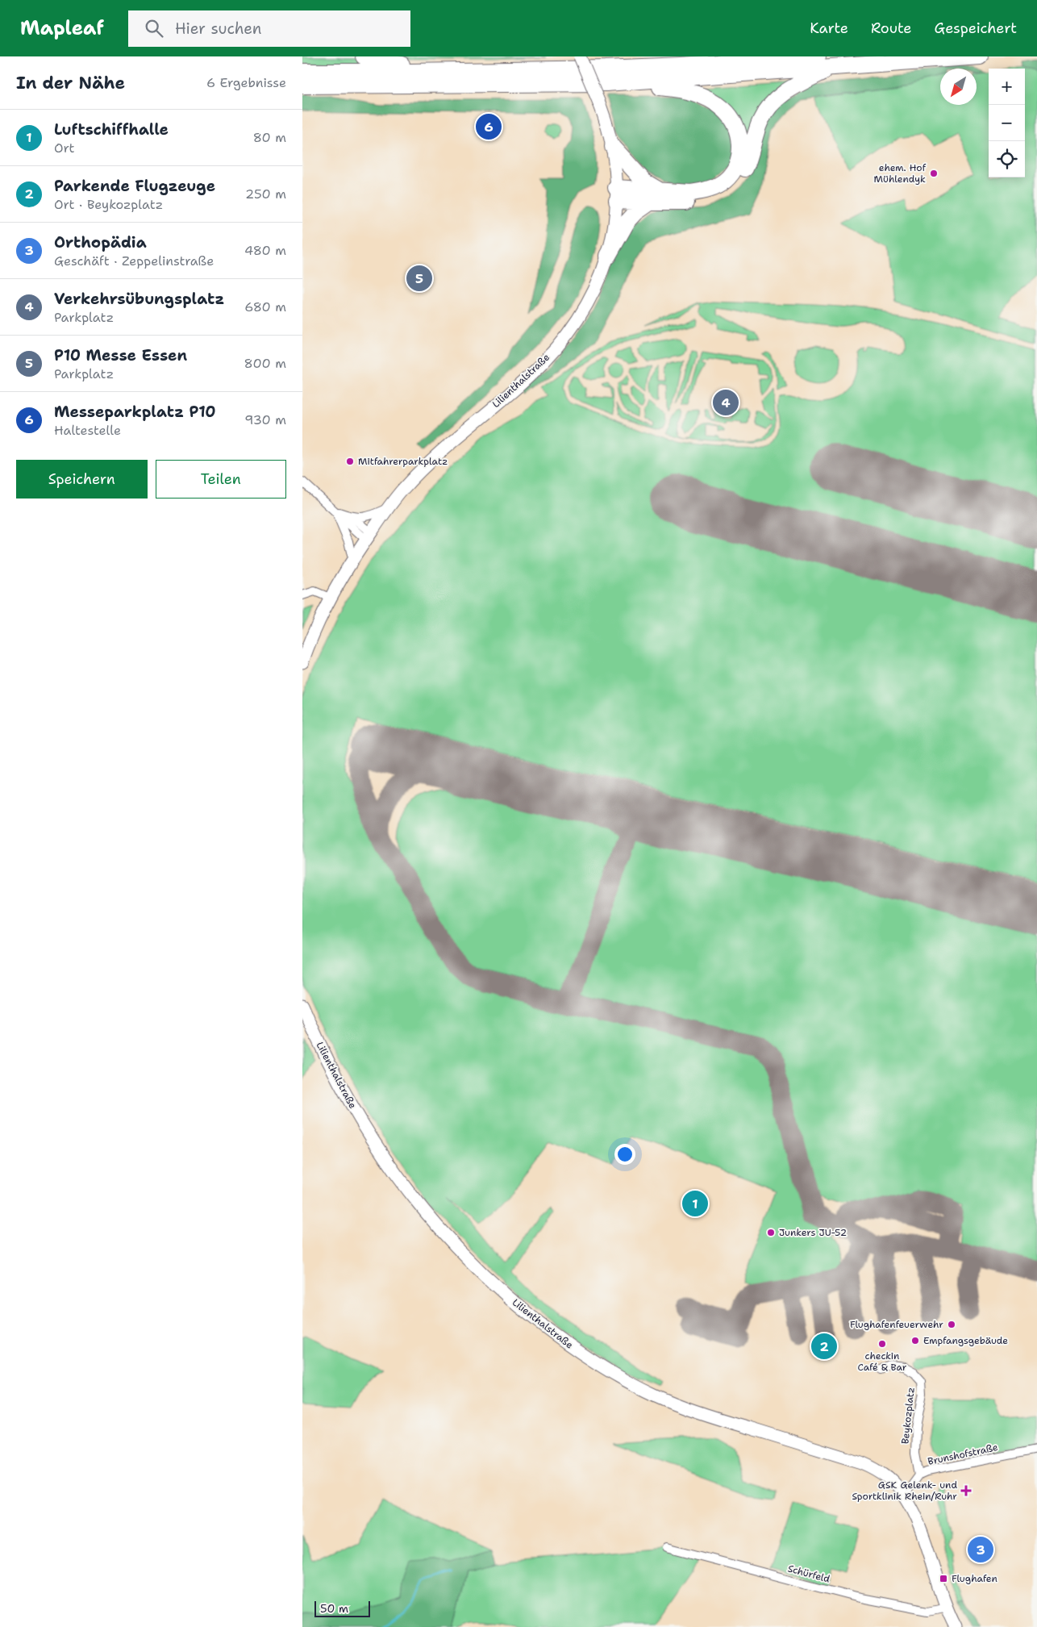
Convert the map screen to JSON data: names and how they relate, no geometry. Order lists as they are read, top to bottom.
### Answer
{
  "streets": {
    "main road": ["Lilienthalstraße"],
    "street": ["Beykozplatz", "Brunshofstraße", "Schürfeld"]
  },
  "crossings": [
    ["Lilienthalstraße", "Brunshofstraße"],
    ["Lilienthalstraße", "Schürfeld"],
    ["Beykozplatz", "Brunshofstraße"]
  ],
  "places": {
    "other": [
      "ehem. Hof Mühlendyk",
      "Mitfahrerparkplatz",
      "Junkers JU-52",
      "Flughafenfeuerwehr",
      "Empfangsgebäude",
      "checkin Café & Bar"
    ],
    "health": ["GSK Gelenk- und Sportklinik Rhein/Ruhr"],
    "transit": ["Flughafen"]
  },
  "scale_bar": "50 m",
  "north": "bottom left",
  "page": {
    "header": "Mapleaf",
    "search": "Hier suchen",
    "nav": ["Karte", "Route", "Gespeichert"],
    "heading": ["In der Nähe", "6 Ergebnisse"],
    "map_buttons": ["+", "−"],
    "list": [
      {
        "mark": "1",
        "name": "Luftschiffhalle",
        "note": "Ort",
        "value": "80 m"
      },
      {
        "mark": "2",
        "name": "Parkende Flugzeuge",
        "note": "Ort · Beykozplatz",
        "value": "250 m"
      },
      {
        "mark": "3",
        "name": "Orthopädia",
        "note": "Geschäft · Zeppelinstraße",
        "value": "480 m"
      },
      {
        "mark": "4",
        "name": "Verkehrsübungsplatz",
        "note": "Parkplatz",
        "value": "680 m"
      },
      {
        "mark": "5",
        "name": "P10 Messe Essen",
        "note": "Parkplatz",
        "value": "800 m"
      },
      {
        "mark": "6",
        "name": "Messeparkplatz P10",
        "note": "Haltestelle",
        "value": "930 m"
      }
    ],
    "pins": [
      "6",
      "5",
      "4",
      "1",
      "2",
      "3"
    ],
    "buttons": ["Speichern", "Teilen"],
    "scale": "50 m"
  }
}
